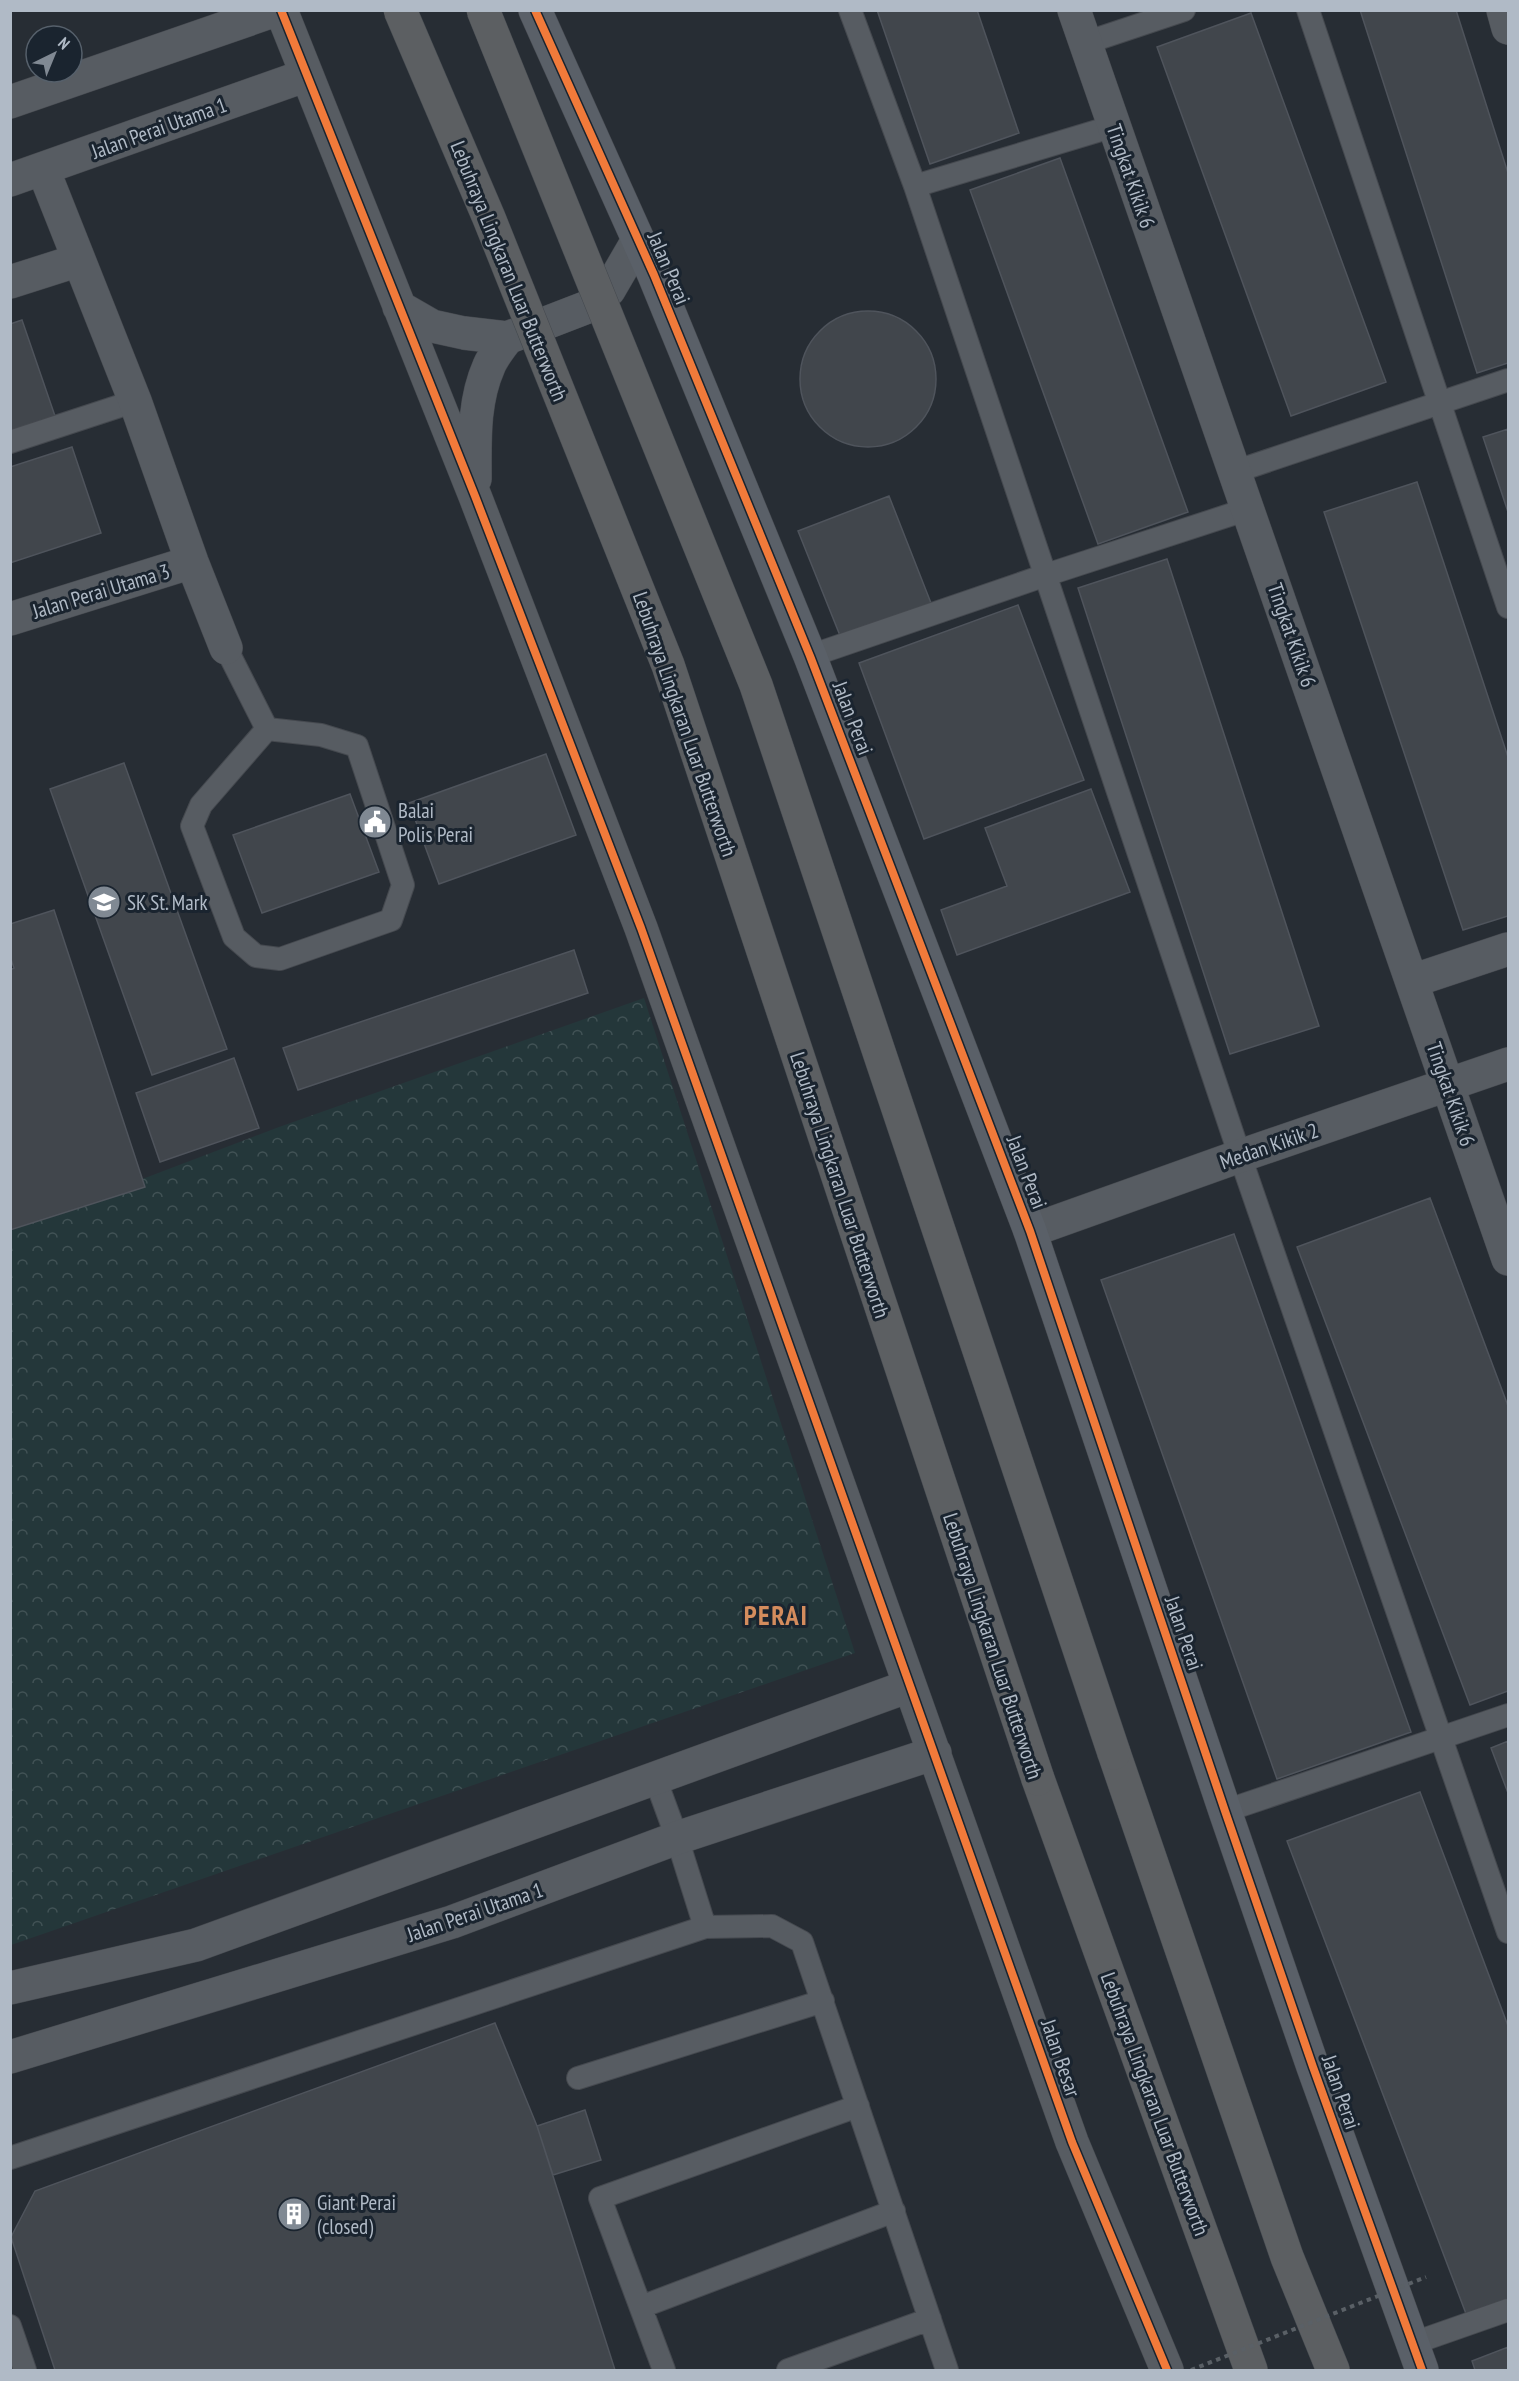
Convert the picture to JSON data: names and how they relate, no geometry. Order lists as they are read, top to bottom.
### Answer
{
  "streets": {
    "highway": ["Lebuhraya Lingkaran Luar Butterworth"],
    "street": [
      "Jalan Perai Utama 1",
      "Tingkat Kikik 6",
      "Jalan Perai",
      "Jalan Perai Utama 3",
      "Medan Kikik 2",
      "Jalan Besar"
    ]
  },
  "crossings": [
    ["Jalan Perai Utama 1", "Jalan Besar"],
    ["Tingkat Kikik 6", "Medan Kikik 2"],
    ["Jalan Perai", "Medan Kikik 2"]
  ],
  "districts": ["PERAI"],
  "places": {
    "public building": ["Balai Polis Perai"],
    "school or university": ["SK St. Mark"],
    "building": ["Giant Perai (closed)"]
  },
  "north": "top right"
}
